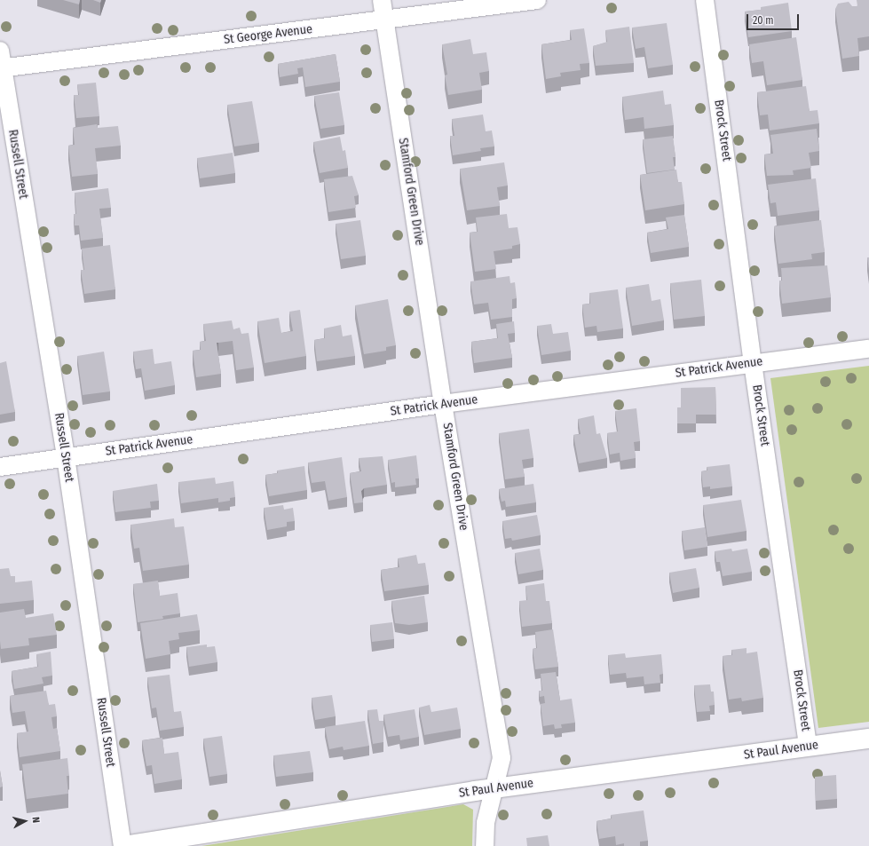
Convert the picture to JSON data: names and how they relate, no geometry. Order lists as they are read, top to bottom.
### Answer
{
  "streets": {
    "main road": ["St Paul Avenue"],
    "street": [
      "St George Avenue",
      "Brock Street",
      "Russell Street",
      "Stamford Green Drive",
      "St Patrick Avenue"
    ]
  },
  "crossings": [
    ["St George Avenue", "Russell Street"],
    ["St George Avenue", "Stamford Green Drive"],
    ["Brock Street", "St Patrick Avenue"],
    ["Brock Street", "St Paul Avenue"],
    ["Russell Street", "St Patrick Avenue"],
    ["Russell Street", "St Paul Avenue"],
    ["Stamford Green Drive", "St Patrick Avenue"],
    ["Stamford Green Drive", "St Paul Avenue"]
  ],
  "scale_bar": "20 m",
  "north": "right"
}
